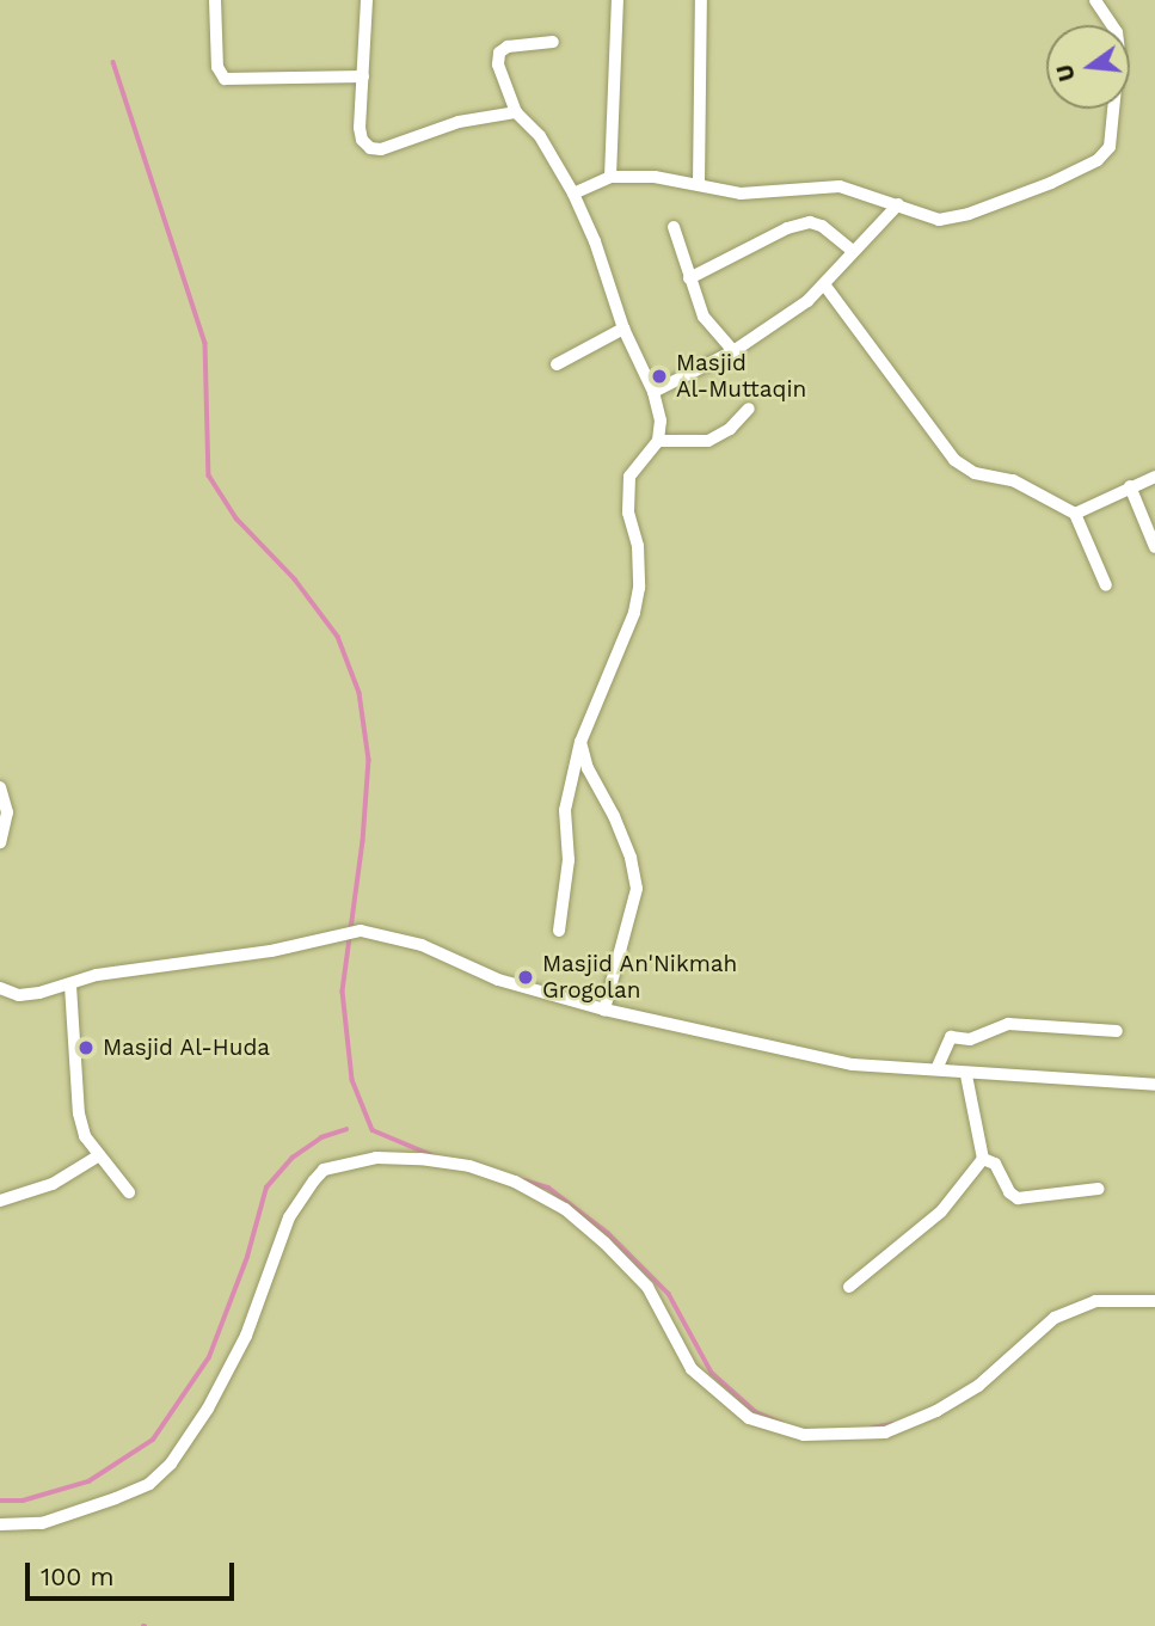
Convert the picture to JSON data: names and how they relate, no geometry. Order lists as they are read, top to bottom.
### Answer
{
  "places": ["Masjid Al-Muttaqin", "Masjid An'Nikmah Grogolan", "Masjid Al-Huda"],
  "scale_bar": "100 m",
  "north": "left"
}
